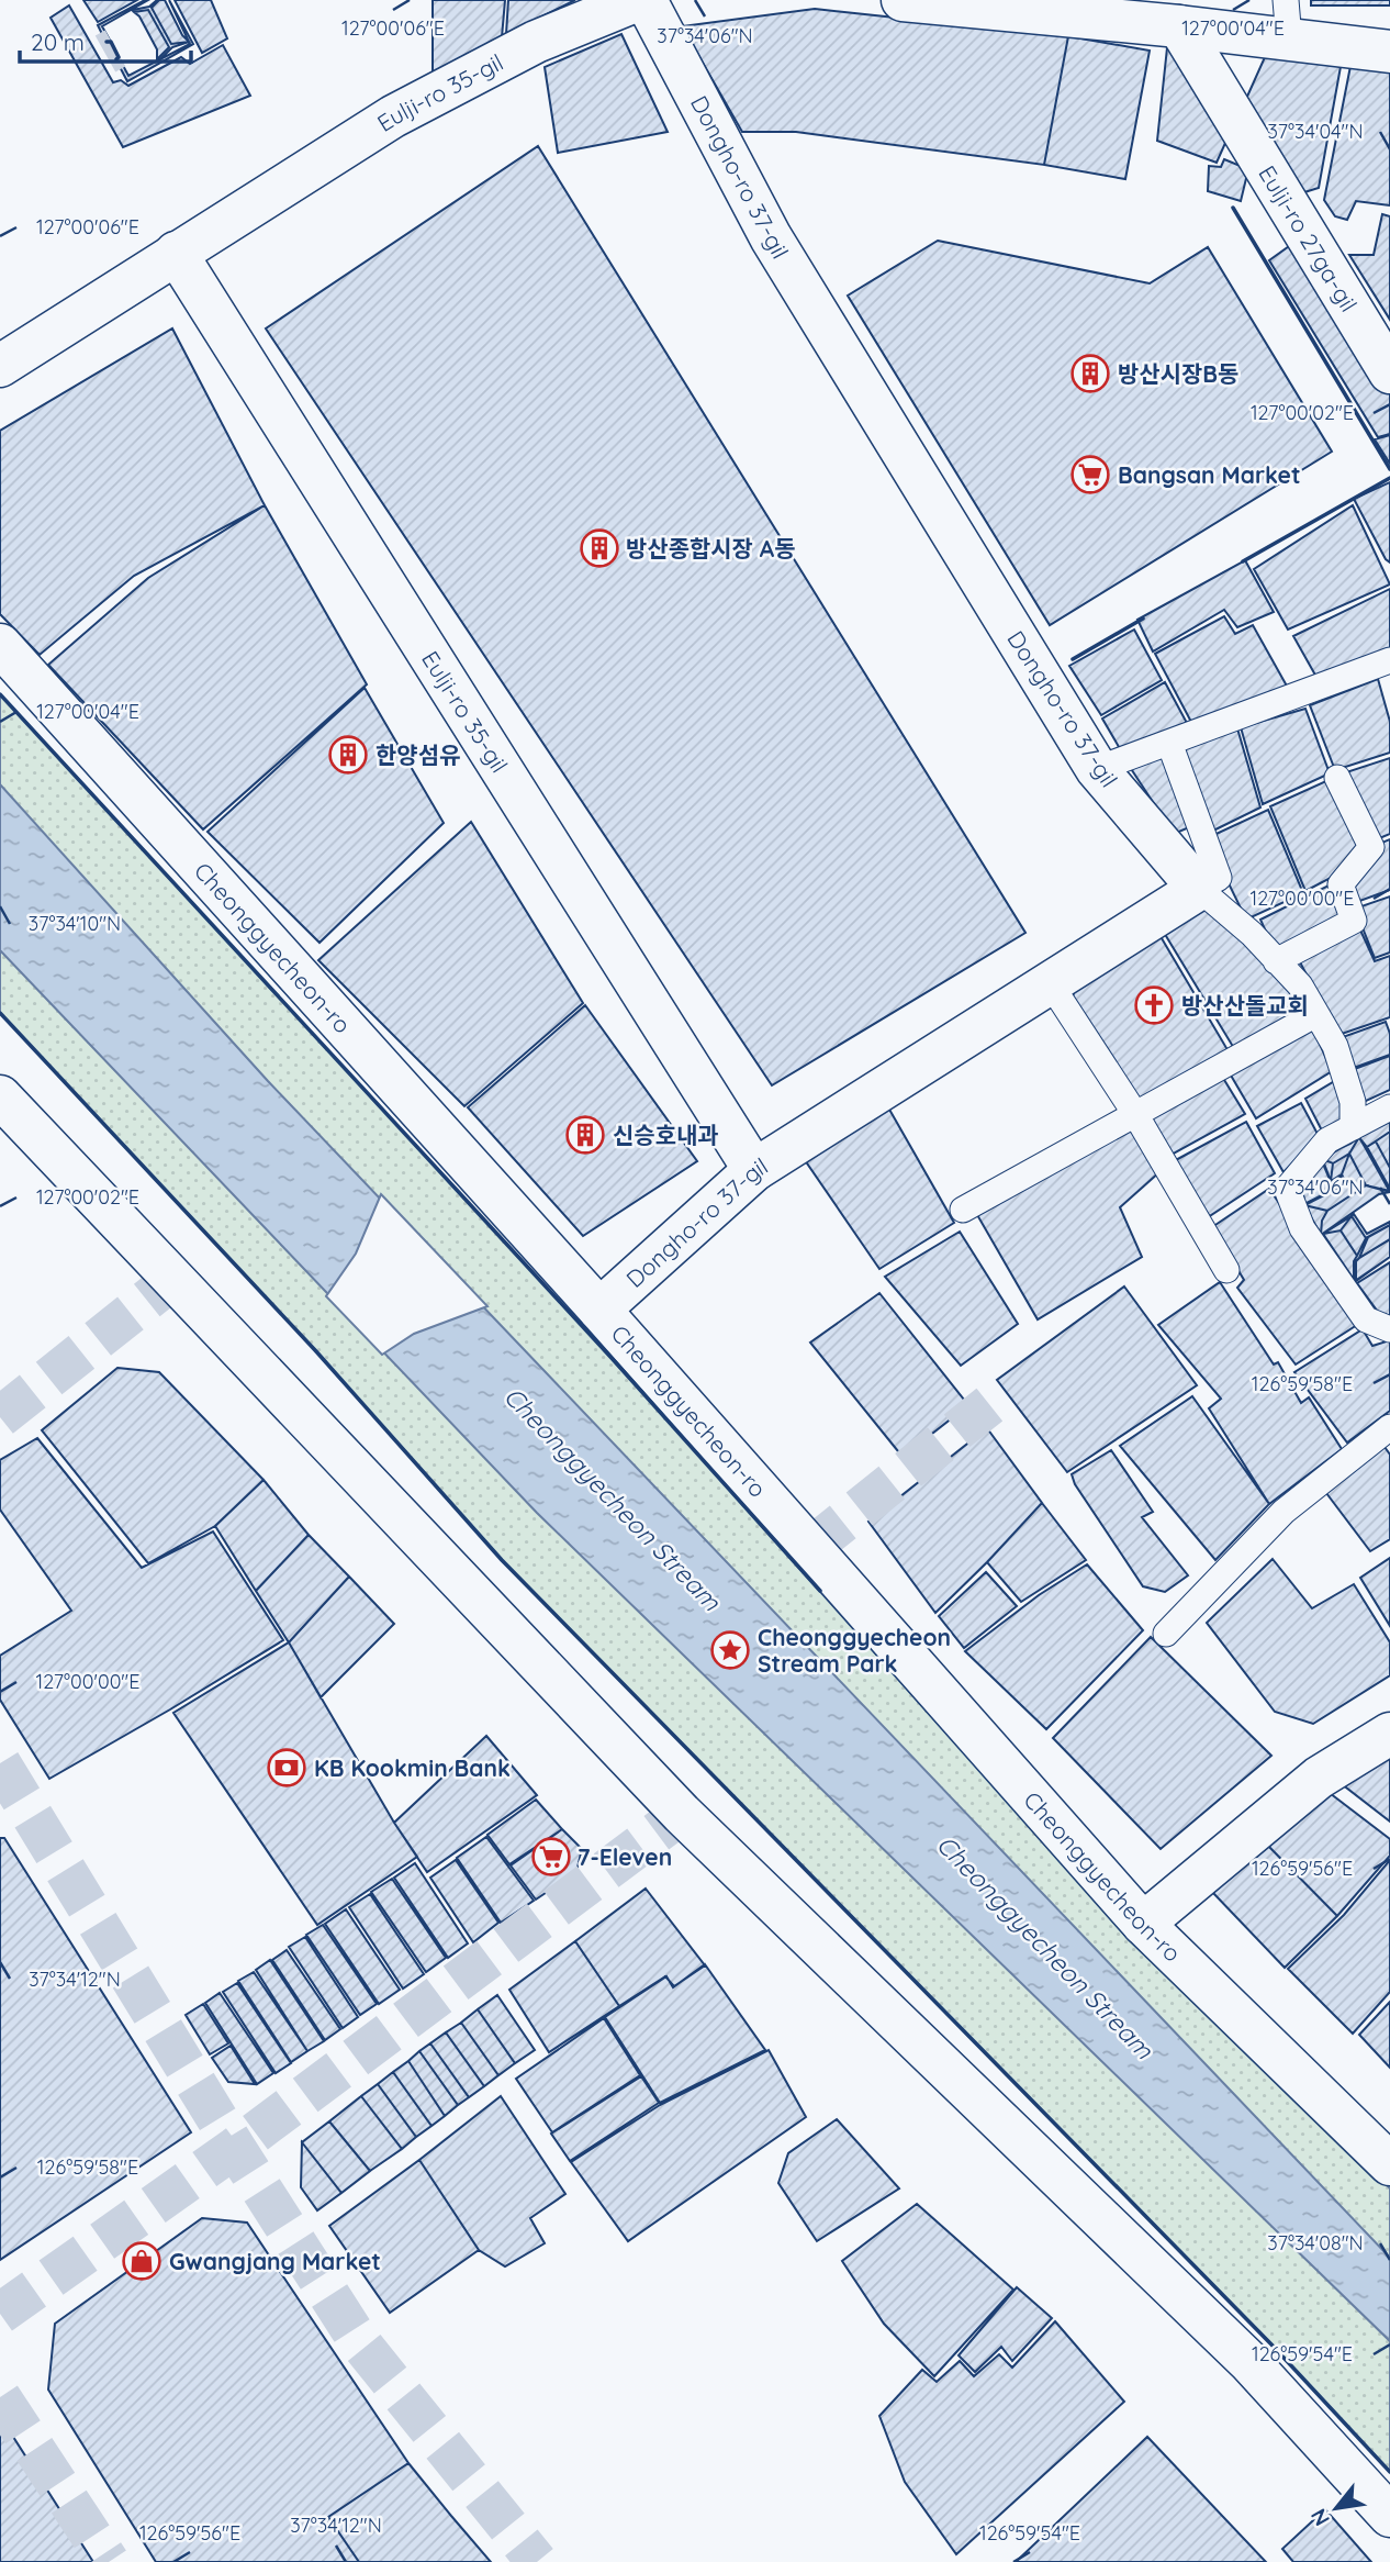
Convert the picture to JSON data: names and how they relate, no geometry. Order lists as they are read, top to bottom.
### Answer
{
  "streets": {
    "street": [
      "Eulji-ro 35-gil",
      "Dongho-ro 37-gil",
      "Eulji-ro 27ga-gil",
      "Cheonggyecheon-ro"
    ]
  },
  "crossings": [
    ["Eulji-ro 35-gil", "Dongho-ro 37-gil"],
    ["Dongho-ro 37-gil", "Cheonggyecheon-ro"]
  ],
  "water": ["Cheonggyecheon Stream"],
  "places": {
    "building": [
      "방산시장B동",
      "방산종합시장 A동",
      "한양섬유",
      "신승호내과"
    ],
    "supermarket": ["Bangsan Market", "7-Eleven"],
    "church": ["방산산돌교회"],
    "place": ["Cheonggyecheon Stream Park"],
    "bank": ["KB Kookmin Bank"],
    "shop": ["Gwangjang Market"]
  },
  "scale_bar": "20 m",
  "north": "bottom left",
  "coordinates": [
    "127°00'06\"E",
    "127°00'04\"E",
    "37°34'06\"N",
    "37°34'04\"N",
    "127°00'02\"E",
    "127°00'00\"E",
    "37°34'10\"N",
    "126°59'58\"E",
    "126°59'56\"E",
    "37°34'12\"N",
    "37°34'08\"N",
    "126°59'54\"E"
  ]
}
